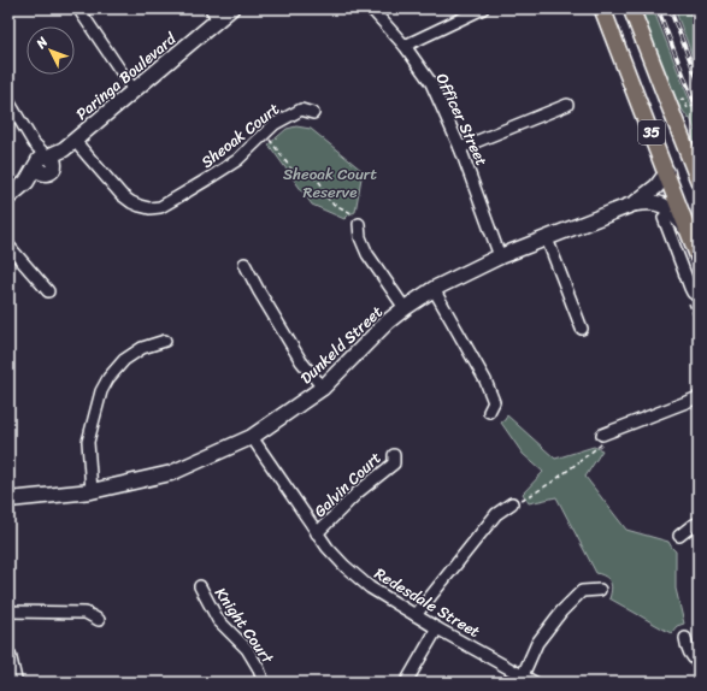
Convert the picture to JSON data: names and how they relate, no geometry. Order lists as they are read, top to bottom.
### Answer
{
  "streets": {
    "main road": ["35"],
    "street": [
      "Paringa Boulevard",
      "Officer Street",
      "Sheoak Court",
      "Dunkeld Street",
      "Galvin Court",
      "Redesdale Street",
      "Knight Court"
    ]
  },
  "crossings": [
    ["Paringa Boulevard", "Sheoak Court"],
    ["Officer Street", "Dunkeld Street"],
    ["35", "Dunkeld Street"],
    ["Dunkeld Street", "Redesdale Street"],
    ["Galvin Court", "Redesdale Street"]
  ],
  "parks": ["Sheoak Court Reserve"],
  "north": "top left"
}
